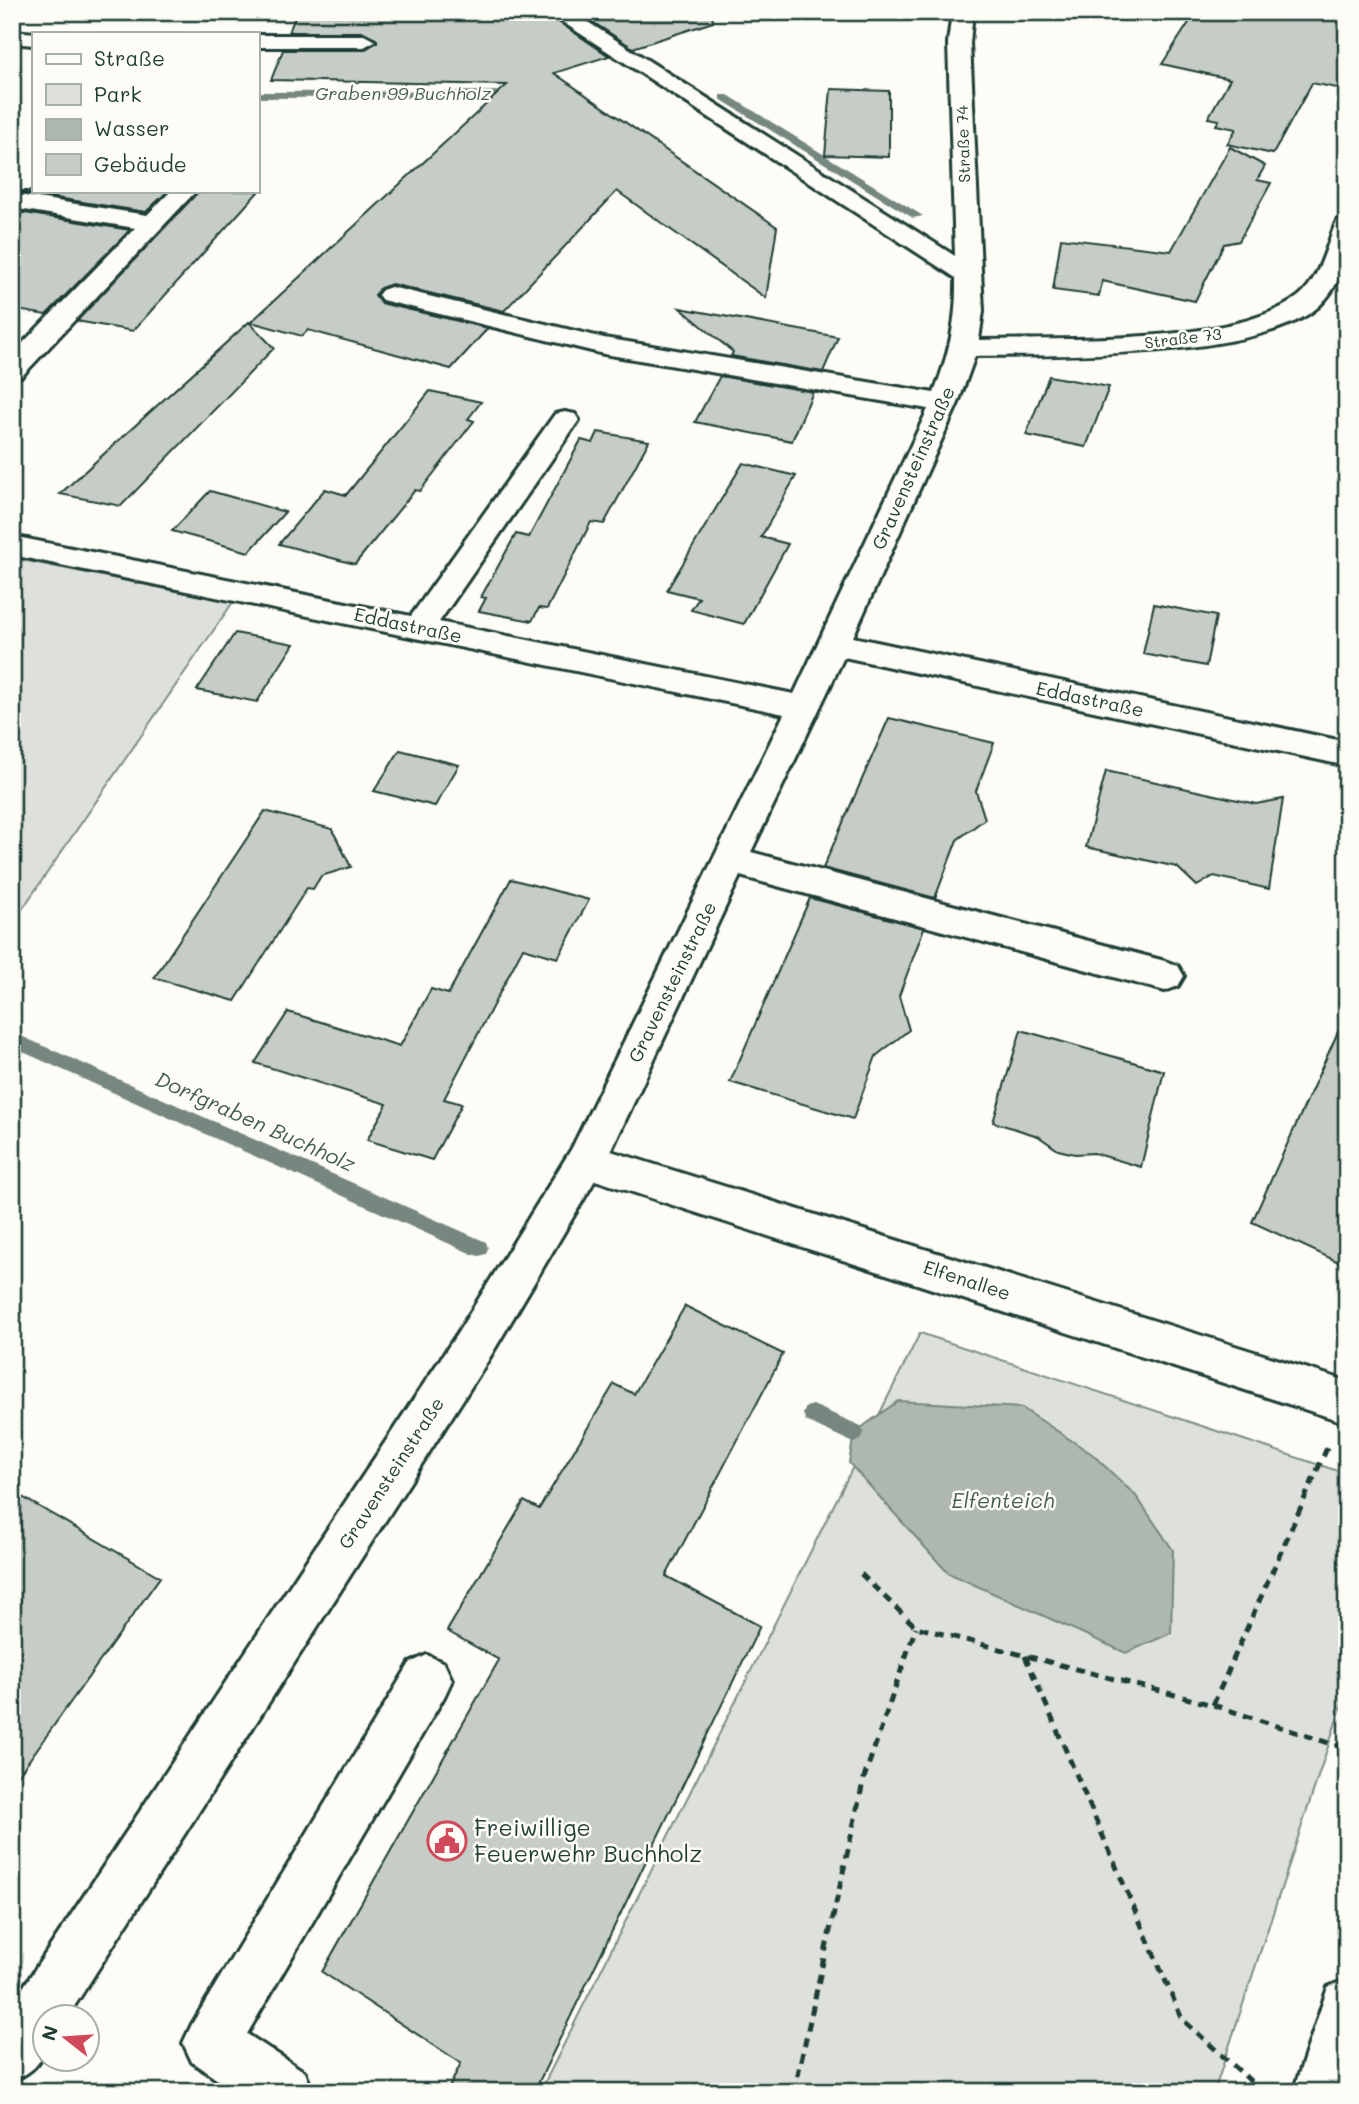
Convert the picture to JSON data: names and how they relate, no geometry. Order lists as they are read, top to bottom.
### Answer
{
  "streets": {
    "street": [
      "Straße 74",
      "Straße 73",
      "Gravensteinstraße",
      "Eddastraße",
      "Elfenallee"
    ]
  },
  "crossings": [
    ["Straße 74", "Gravensteinstraße"],
    ["Straße 73", "Gravensteinstraße"],
    ["Gravensteinstraße", "Eddastraße"],
    ["Gravensteinstraße", "Elfenallee"]
  ],
  "water": ["Graben 99 Buchholz", "Dorfgraben Buchholz", "Elfenteich"],
  "places": {
    "public building": ["Freiwillige Feuerwehr Buchholz"]
  },
  "legend": [
    "Straße",
    "Park",
    "Wasser",
    "Gebäude"
  ],
  "north": "left"
}
